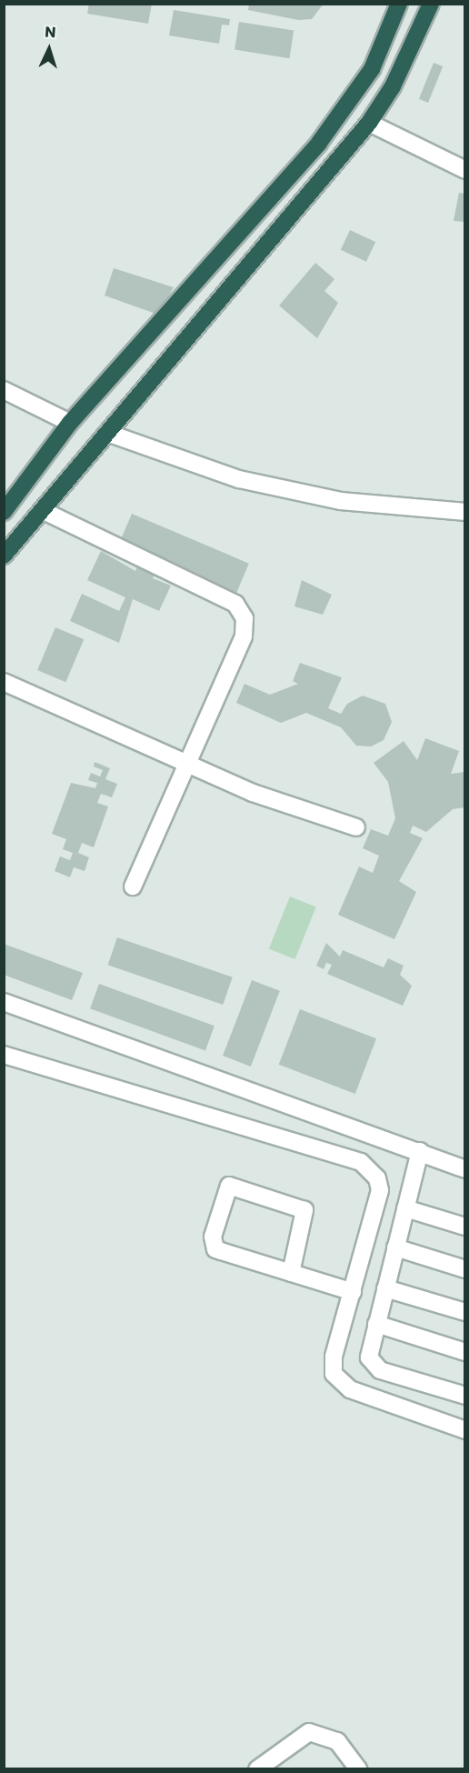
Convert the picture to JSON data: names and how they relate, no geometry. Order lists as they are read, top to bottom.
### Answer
{
  "north": "top"
}
